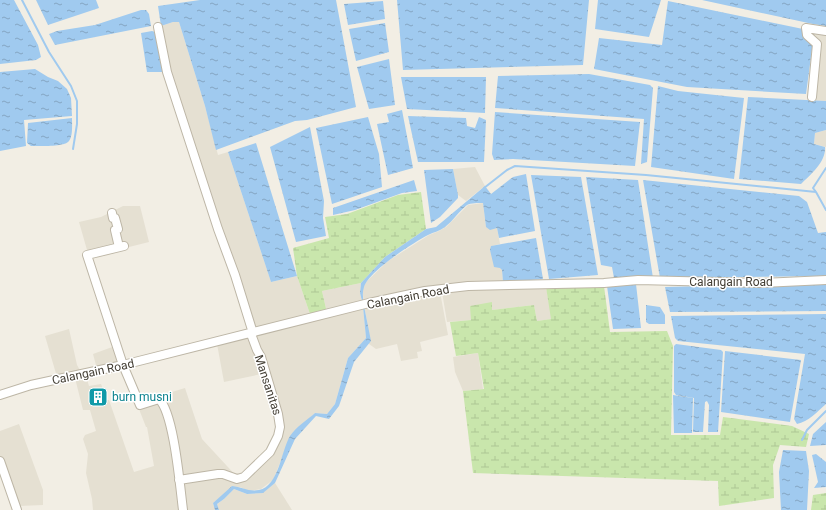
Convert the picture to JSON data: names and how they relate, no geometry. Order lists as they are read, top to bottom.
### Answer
{
  "streets": {
    "street": ["Calangain Road", "Mansanitas"]
  },
  "crossings": [
    ["Calangain Road", "Mansanitas"]
  ],
  "places": {
    "building": ["burn musni"]
  }
}
